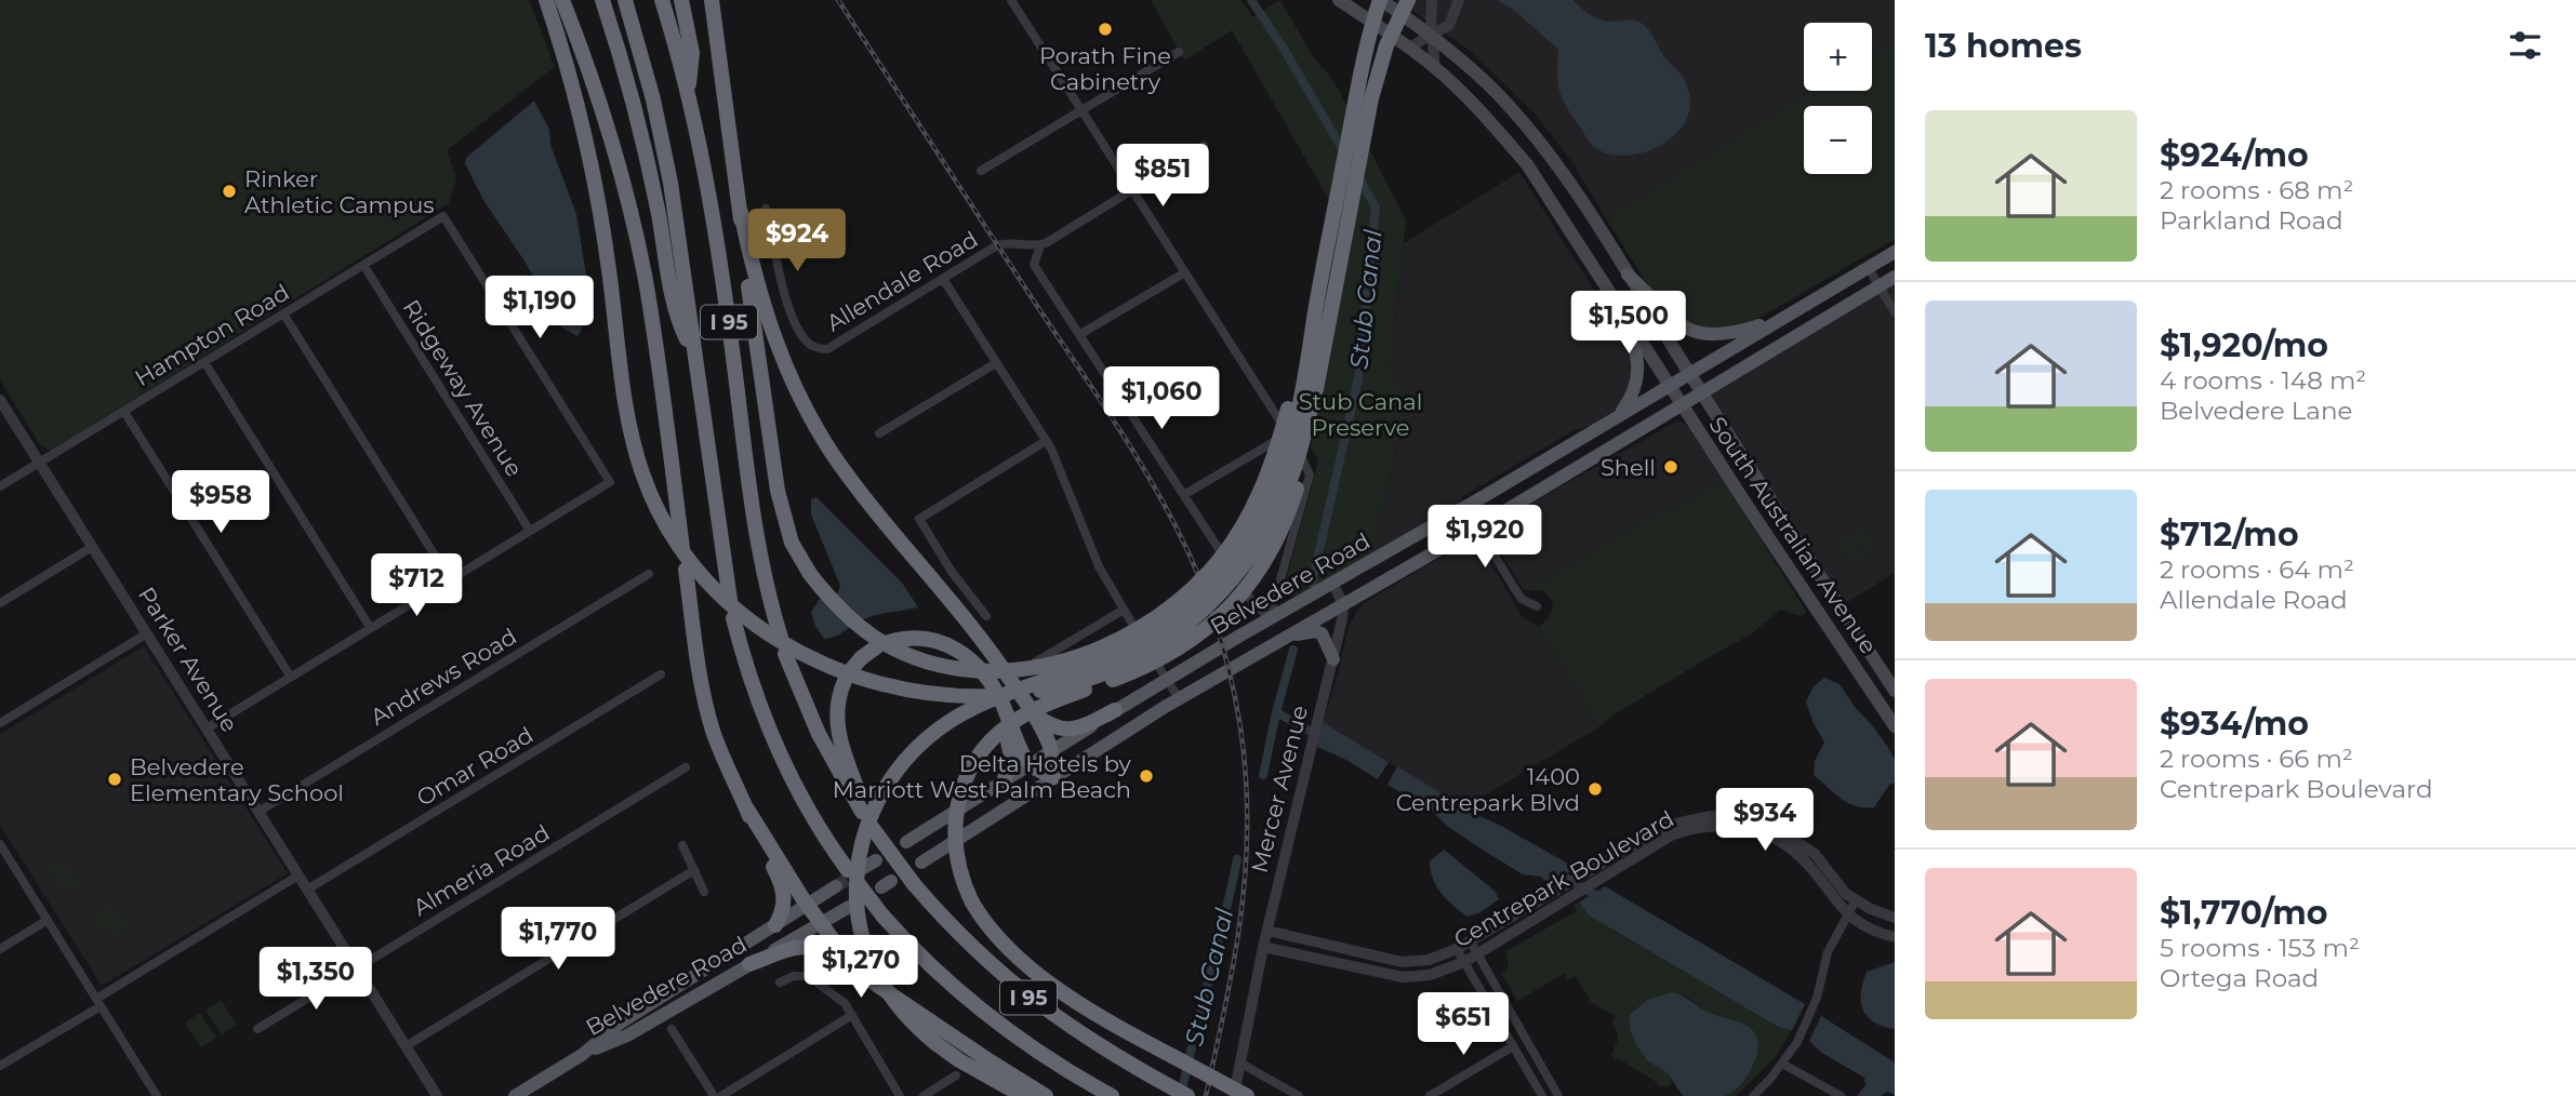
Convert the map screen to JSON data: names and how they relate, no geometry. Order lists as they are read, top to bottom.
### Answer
{
  "streets": {
    "highway": ["I 95"],
    "main road": ["South Australian Avenue", "Belvedere Road"],
    "street": [
      "Allendale Road",
      "Hampton Road",
      "Ridgeway Avenue",
      "Parker Avenue",
      "Andrews Road",
      "Omar Road",
      "Mercer Avenue",
      "Almeria Road",
      "Centrepark Boulevard"
    ]
  },
  "crossings": [
    ["Hampton Road", "Ridgeway Avenue"],
    ["Hampton Road", "Parker Avenue"],
    ["South Australian Avenue", "Belvedere Road"],
    ["Belvedere Road", "Mercer Avenue"],
    ["Parker Avenue", "Andrews Road"],
    ["Parker Avenue", "Omar Road"],
    ["Parker Avenue", "Almeria Road"],
    ["Mercer Avenue", "Centrepark Boulevard"]
  ],
  "water": ["Stub Canal"],
  "parks": ["Stub Canal Preserve"],
  "places": [
    "Porath Fine Cabinetry",
    "Rinker Athletic Campus",
    "Shell",
    "Delta Hotels by Marriott West Palm Beach",
    "Belvedere Elementary School",
    "1400 Centrepark Blvd"
  ],
  "page": {
    "heading": "13 homes",
    "map_buttons": ["+", "−"],
    "list": [
      {
        "name": "$924/mo",
        "note": "2 rooms · 68 m² · Parkland Road"
      },
      {
        "name": "$1,920/mo",
        "note": "4 rooms · 148 m² · Belvedere Lane"
      },
      {
        "name": "$712/mo",
        "note": "2 rooms · 64 m² · Allendale Road"
      },
      {
        "name": "$934/mo",
        "note": "2 rooms · 66 m² · Centrepark Boulevard"
      },
      {
        "name": "$1,770/mo",
        "note": "5 rooms · 153 m² · Ortega Road"
      }
    ],
    "price": [
      "$851",
      "$924",
      "$1,190",
      "$1,500",
      "$1,060",
      "$958",
      "$1,920",
      "$712",
      "$934",
      "$1,770",
      "$1,270",
      "$1,350",
      "$651"
    ]
  }
}
